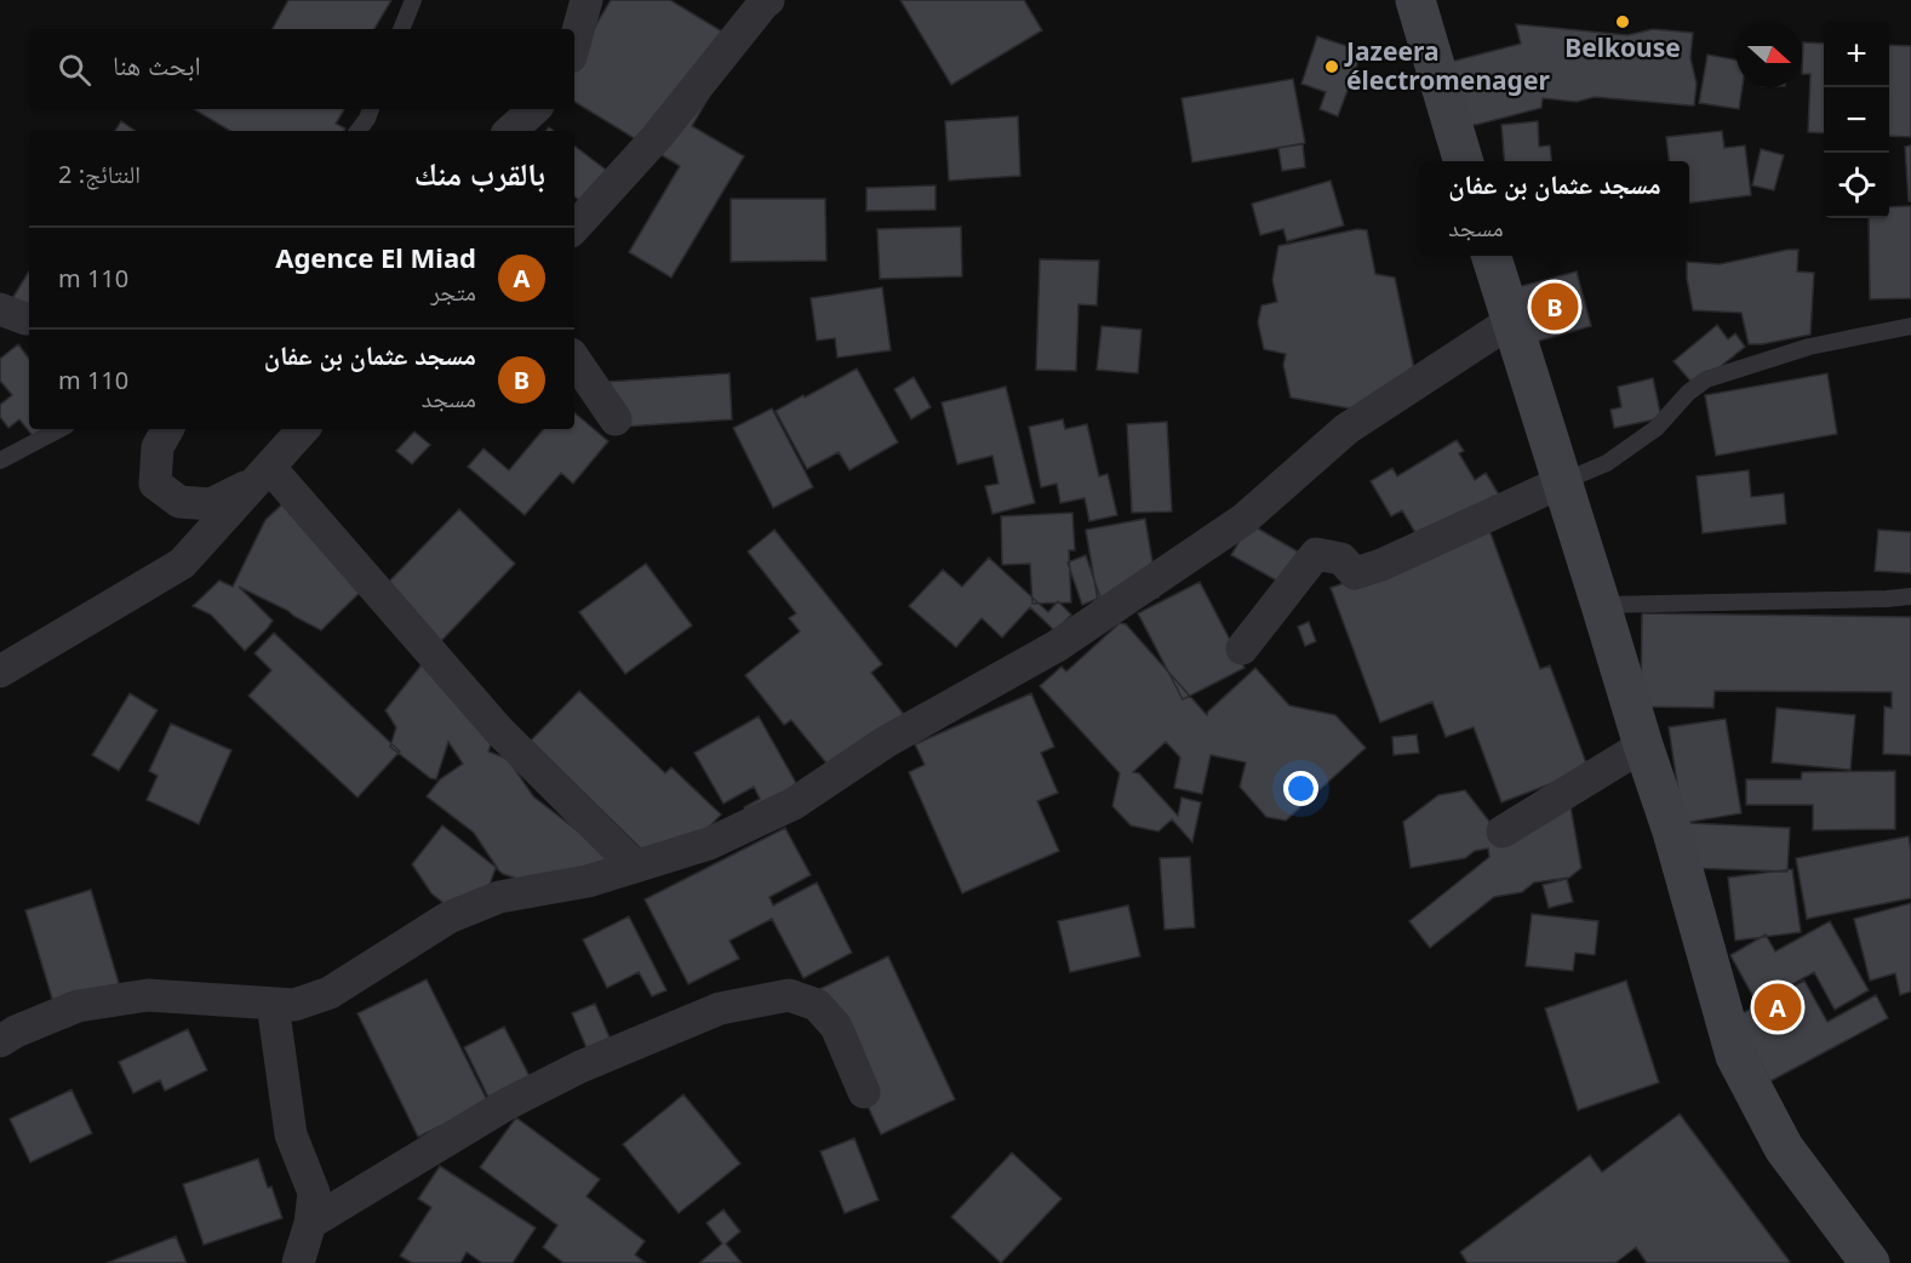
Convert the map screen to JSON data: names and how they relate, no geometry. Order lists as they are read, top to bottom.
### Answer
{
  "places": ["Belkouse", "Jazeera électromenager"],
  "north": "right",
  "page": {
    "map_buttons": ["+", "−"],
    "search": "ابحث هنا",
    "heading": ["بالقرب منك", "النتائج: 2"],
    "popup": ["مسجد عثمان بن عفان", "مسجد"],
    "list": [
      {
        "mark": "A",
        "name": "Agence El Miad",
        "note": "متجر",
        "value": "110 m"
      },
      {
        "mark": "B",
        "name": "مسجد عثمان بن عفان",
        "note": "مسجد",
        "value": "110 m"
      }
    ],
    "pins": ["B", "A"]
  }
}
